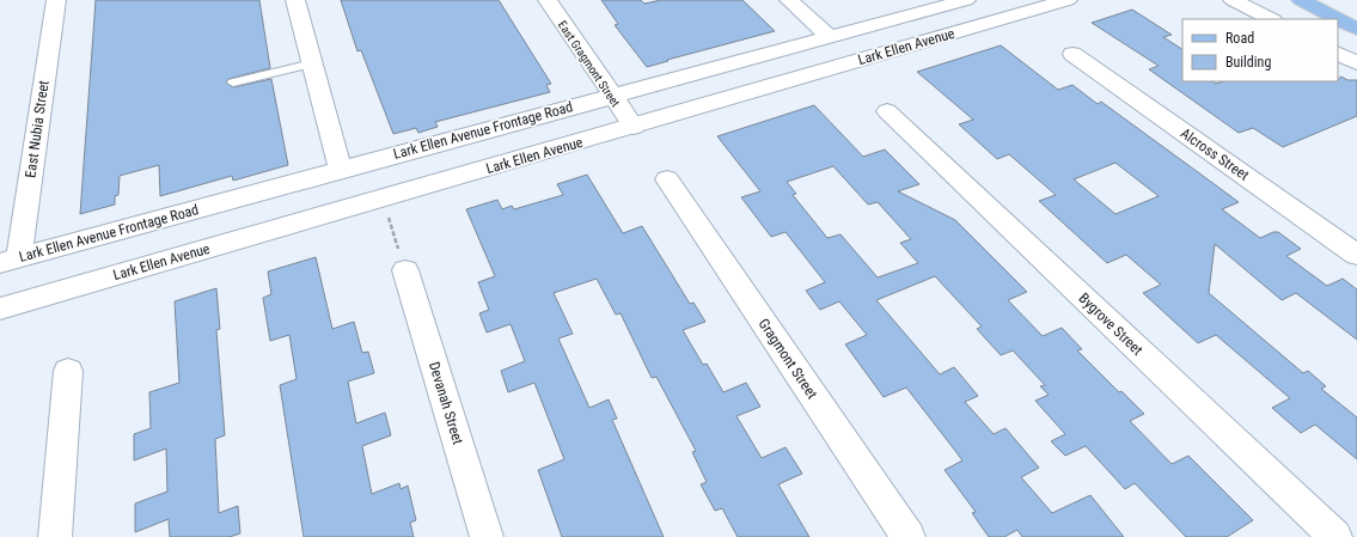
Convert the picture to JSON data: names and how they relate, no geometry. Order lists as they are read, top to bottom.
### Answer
{
  "streets": {
    "street": [
      "Lark Ellen Avenue",
      "East Gragmont Street",
      "East Nubia Street",
      "Lark Ellen Avenue Frontage Road",
      "Alcross Street",
      "Bygrove Street",
      "Gragmont Street",
      "Devanah Street"
    ]
  },
  "crossings": [
    ["Lark Ellen Avenue", "East Gragmont Street"],
    ["East Gragmont Street", "Lark Ellen Avenue Frontage Road"],
    ["East Nubia Street", "Lark Ellen Avenue Frontage Road"]
  ],
  "legend": ["Road", "Building"]
}
